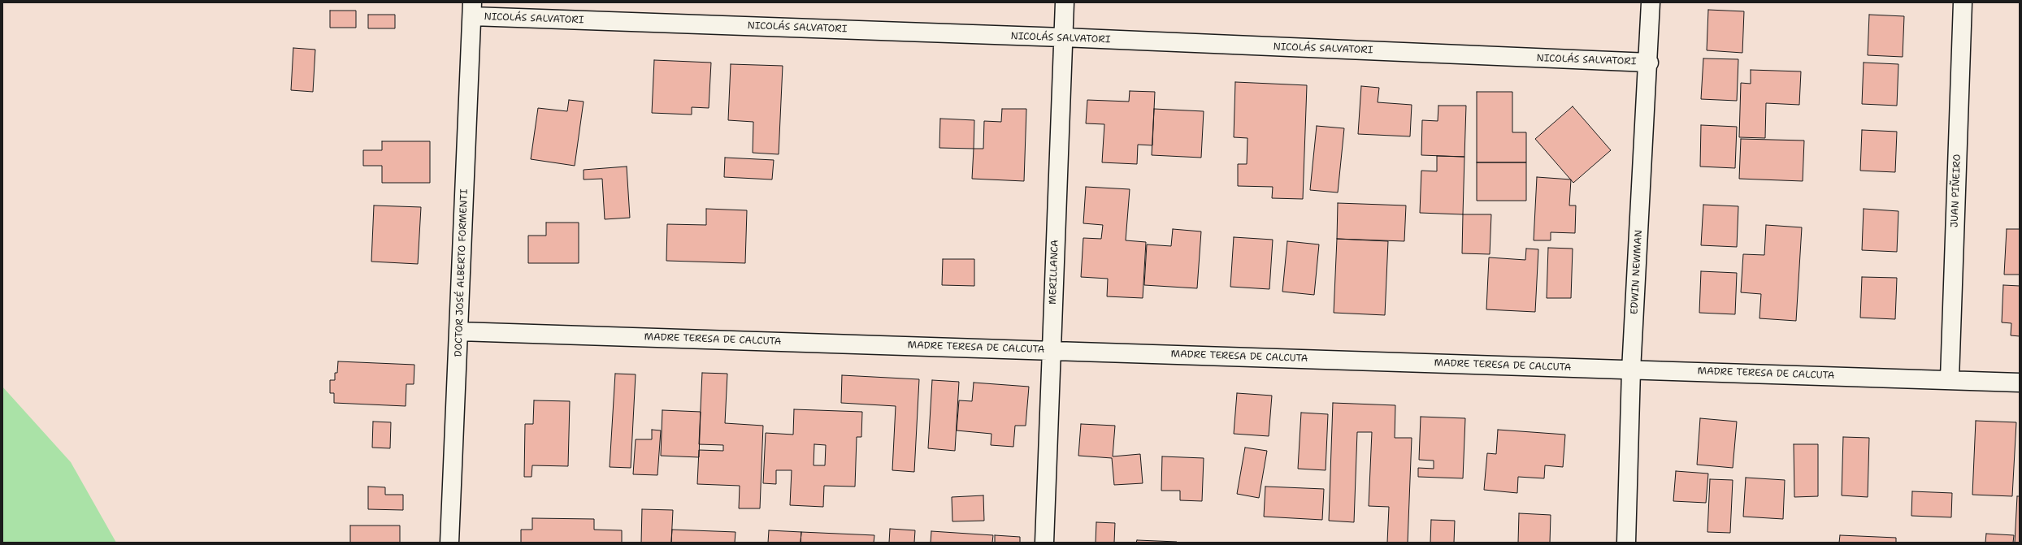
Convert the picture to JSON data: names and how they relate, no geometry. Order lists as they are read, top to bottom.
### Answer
{
  "streets": {
    "street": [
      "NICOLÁS SALVATORI",
      "JUAN PIÑEIRO",
      "MERILLANCA",
      "EDWIN NEWMAN",
      "DOCTOR JOSÉ ALBERTO FORMENTI",
      "MADRE TERESA DE CALCUTA"
    ]
  },
  "crossings": [
    ["NICOLÁS SALVATORI", "MERILLANCA"],
    ["NICOLÁS SALVATORI", "EDWIN NEWMAN"],
    ["NICOLÁS SALVATORI", "DOCTOR JOSÉ ALBERTO FORMENTI"],
    ["JUAN PIÑEIRO", "MADRE TERESA DE CALCUTA"],
    ["MERILLANCA", "MADRE TERESA DE CALCUTA"],
    ["EDWIN NEWMAN", "MADRE TERESA DE CALCUTA"],
    ["DOCTOR JOSÉ ALBERTO FORMENTI", "MADRE TERESA DE CALCUTA"]
  ]
}
